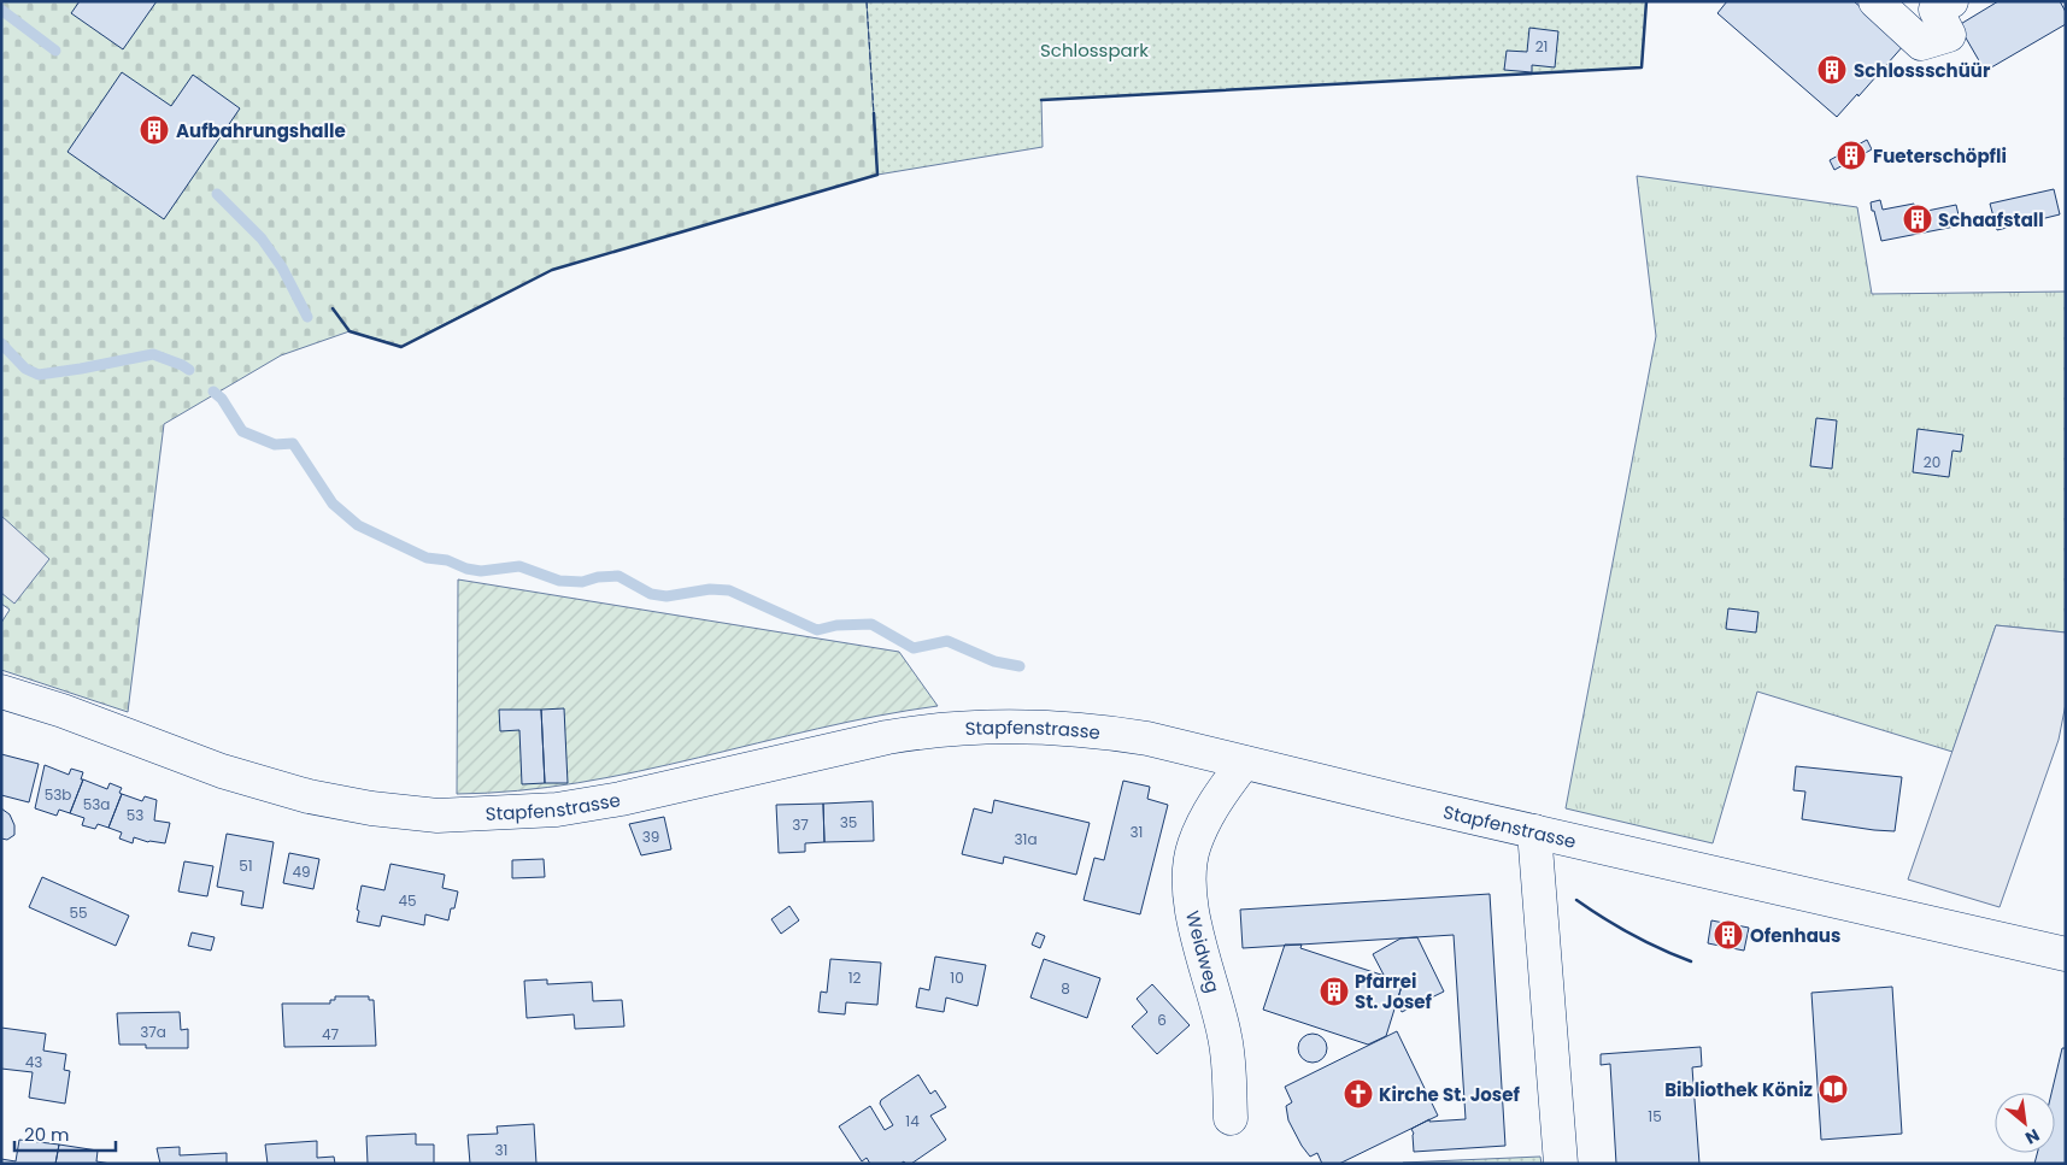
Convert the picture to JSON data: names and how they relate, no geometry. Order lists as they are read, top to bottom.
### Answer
{
  "streets": {
    "street": ["Stapfenstrasse", "Weidweg"]
  },
  "crossings": [
    ["Stapfenstrasse", "Weidweg"]
  ],
  "parks": ["Schlosspark"],
  "places": {
    "building": [
      "Schlossschüür",
      "Aufbahrungshalle",
      "Fueterschöpfli",
      "Schaafstall",
      "Ofenhaus",
      "Pfarrei St. Josef"
    ],
    "library": ["Bibliothek Köniz"],
    "church": ["Kirche St. Josef"]
  },
  "house_numbers": [
    "21",
    "20",
    "53b",
    "53a",
    "53",
    "35",
    "37",
    "31",
    "39",
    "31a",
    "51",
    "49",
    "45",
    "55",
    "12",
    "10",
    "8",
    "6",
    "37a",
    "47",
    "43",
    "15",
    "14",
    "31"
  ],
  "scale_bar": "20 m",
  "north": "bottom right"
}
